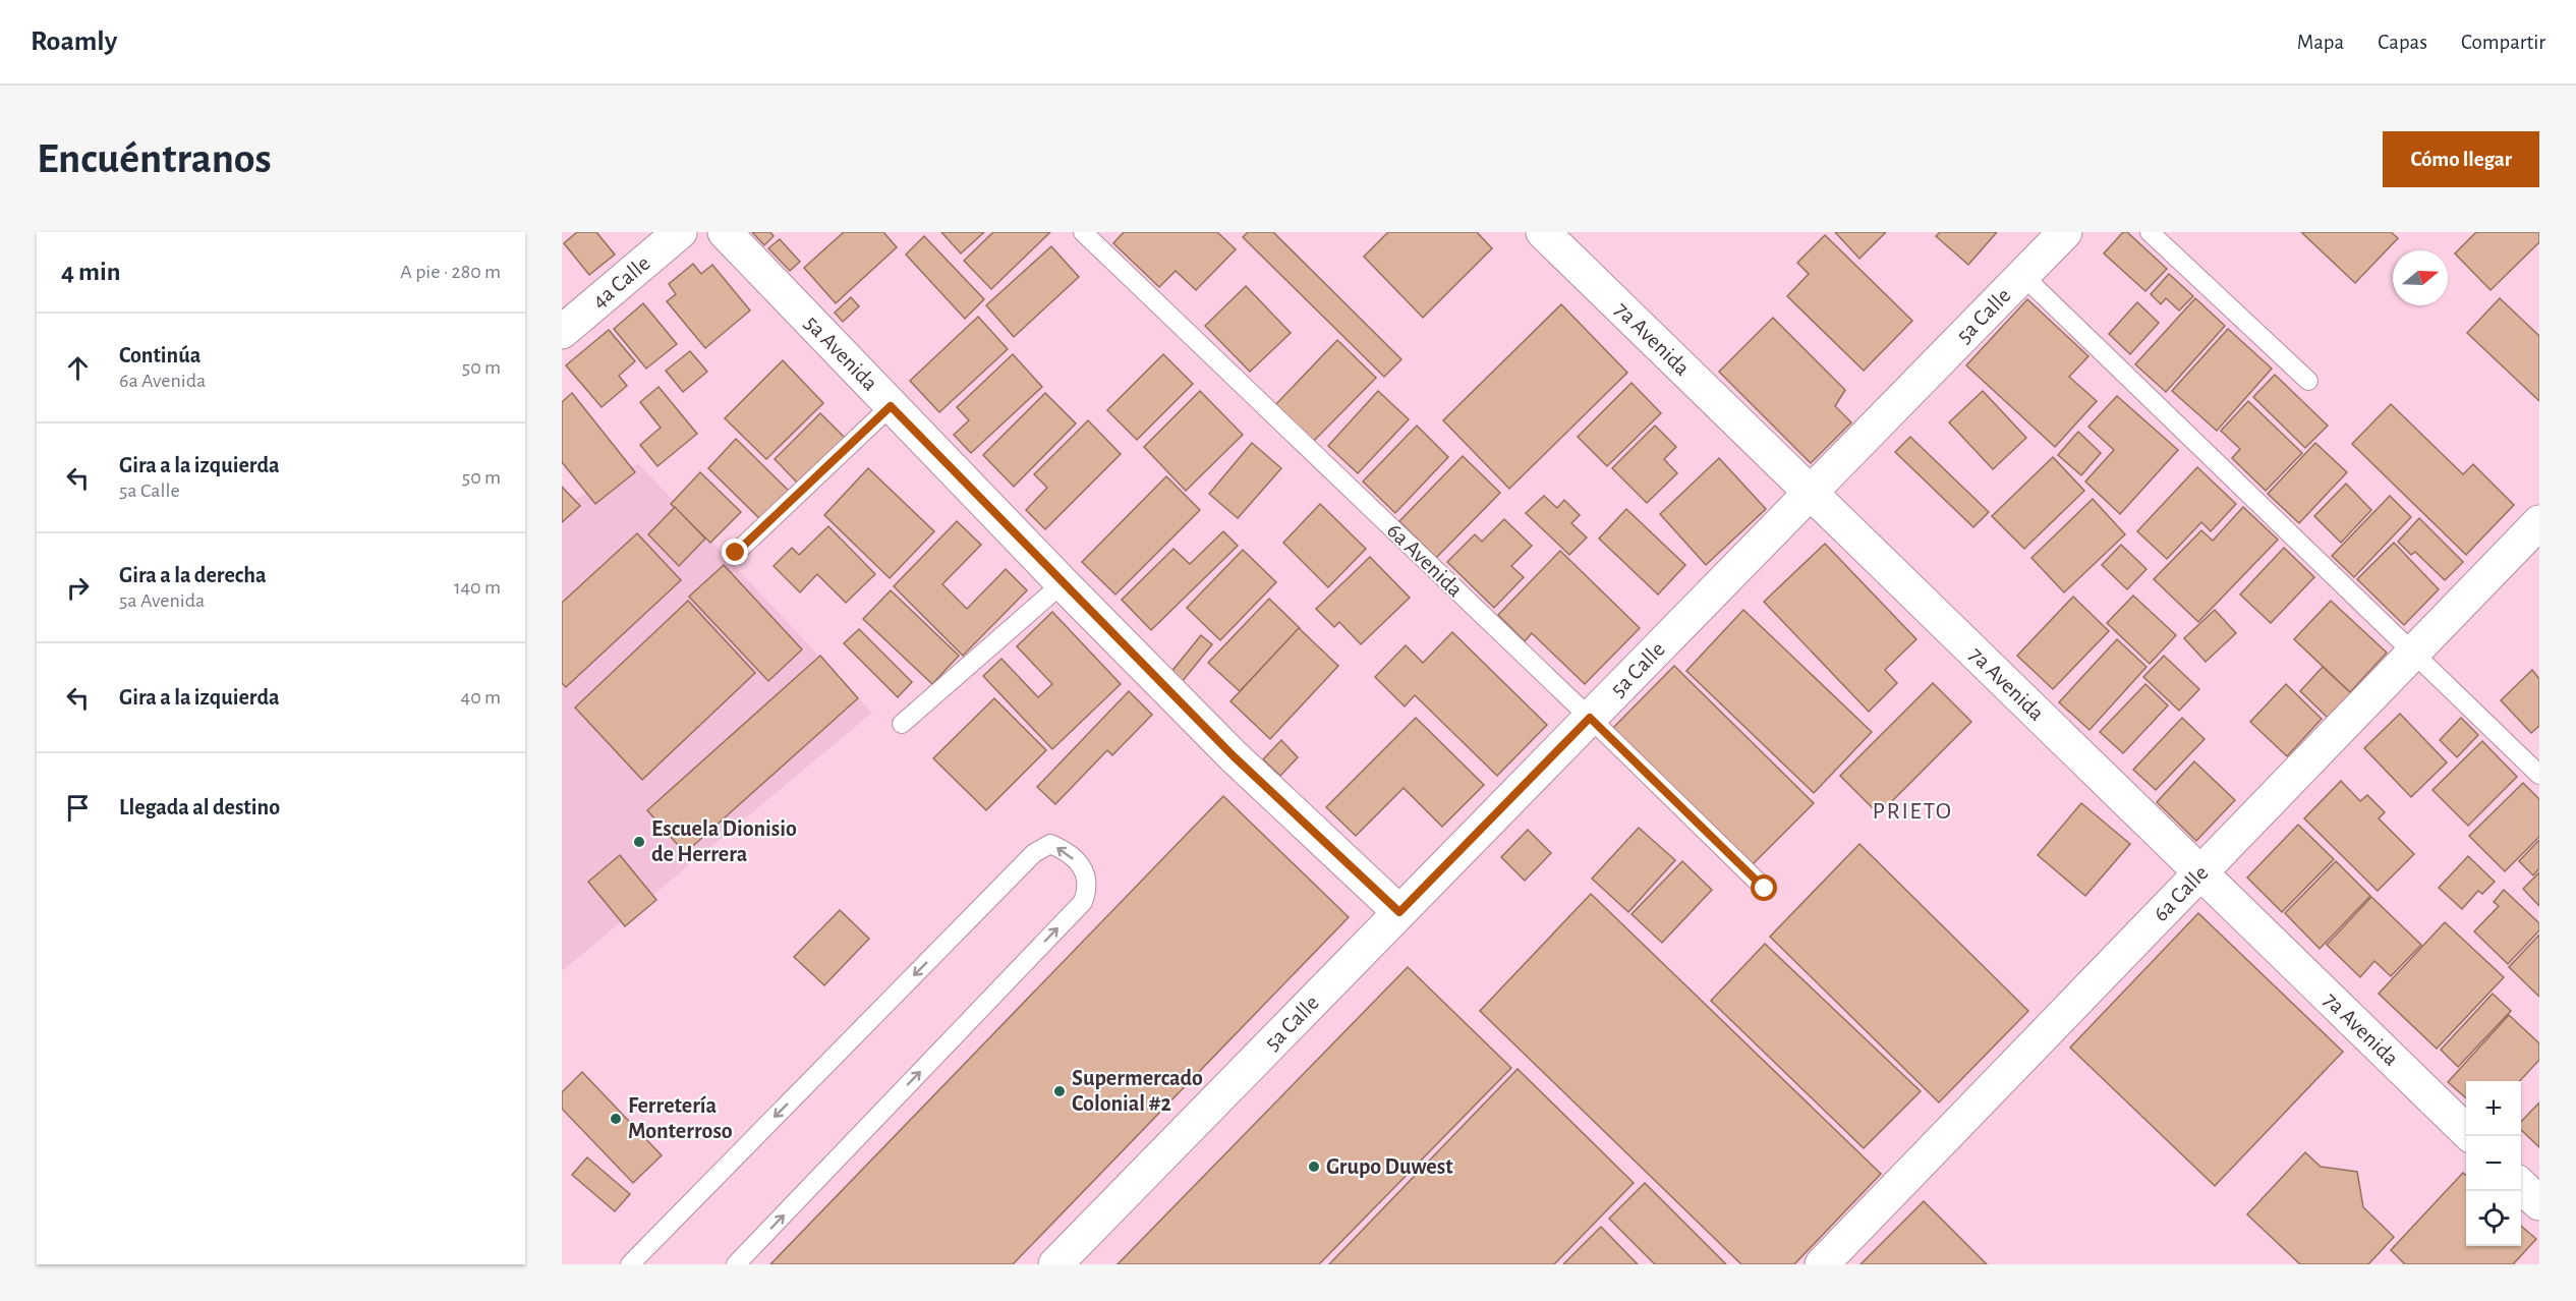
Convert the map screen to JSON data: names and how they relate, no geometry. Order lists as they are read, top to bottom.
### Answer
{
  "streets": {
    "street": [
      "4a Calle",
      "5a Calle",
      "7a Avenida",
      "5a Avenida",
      "6a Calle"
    ],
    "lane": ["6a Avenida"]
  },
  "crossings": [
    ["5a Calle", "7a Avenida"],
    ["5a Calle", "5a Avenida"],
    ["5a Calle", "6a Avenida"],
    ["7a Avenida", "6a Calle"]
  ],
  "districts": ["PRIETO"],
  "places": [
    "Escuela Dionisio de Herrera",
    "Supermercado Colonial #2",
    "Ferretería Monterroso",
    "Grupo Duwest"
  ],
  "north": "right",
  "page": {
    "header": "Roamly",
    "nav": ["Mapa", "Capas", "Compartir"],
    "buttons": "Cómo llegar",
    "title": "Encuéntranos",
    "heading": ["4 min", "A pie · 280 m"],
    "list": [
      ["Continúa", "6a Avenida", "50 m"],
      ["Gira a la izquierda", "5a Calle", "50 m"],
      ["Gira a la derecha", "5a Avenida", "140 m"],
      ["Gira a la izquierda", "40 m"],
      "Llegada al destino"
    ],
    "map_buttons": ["+", "−"]
  }
}
